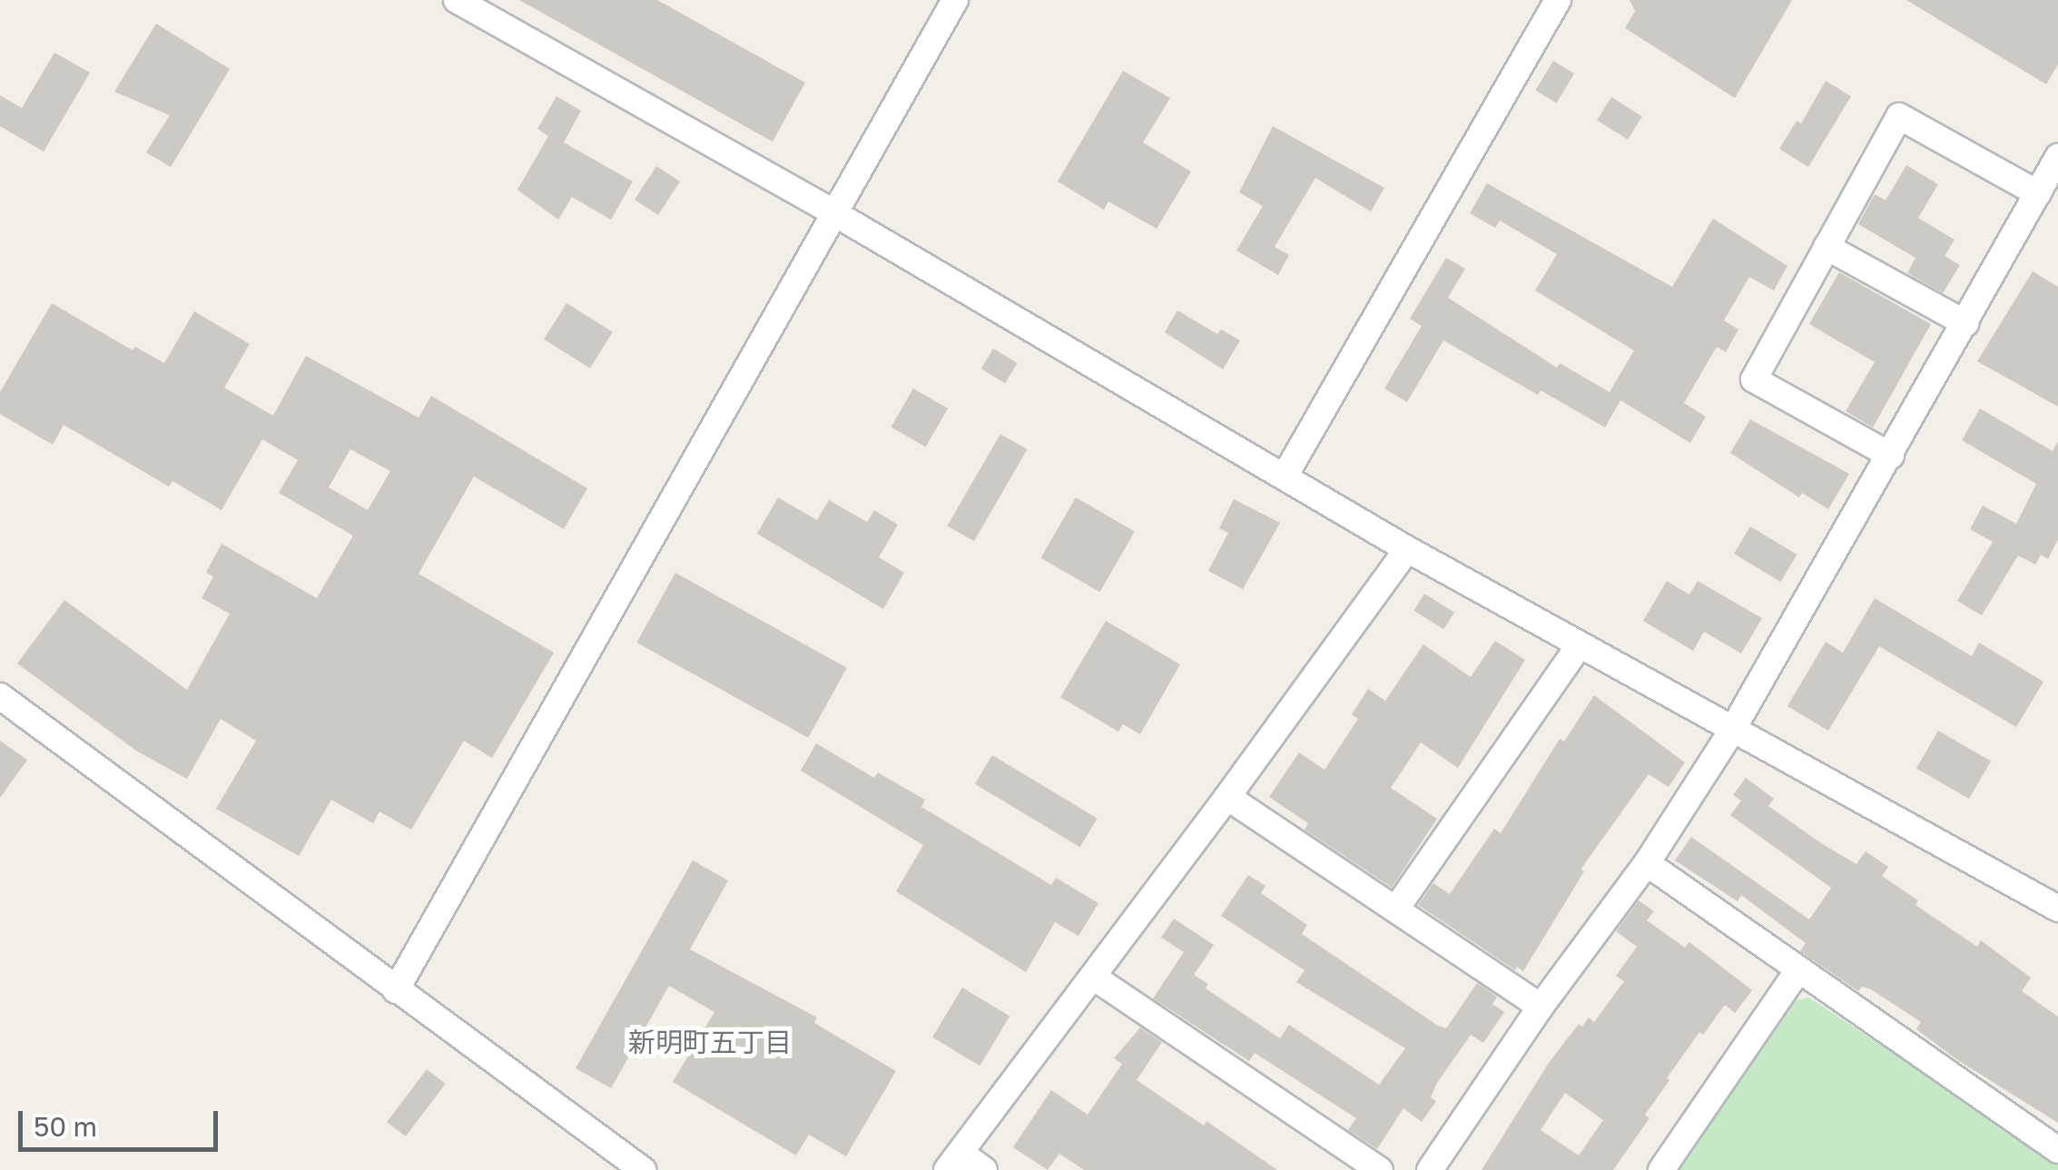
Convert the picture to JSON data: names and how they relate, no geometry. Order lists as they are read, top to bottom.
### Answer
{
  "districts": ["新明町五丁目"],
  "scale_bar": "50 m"
}
